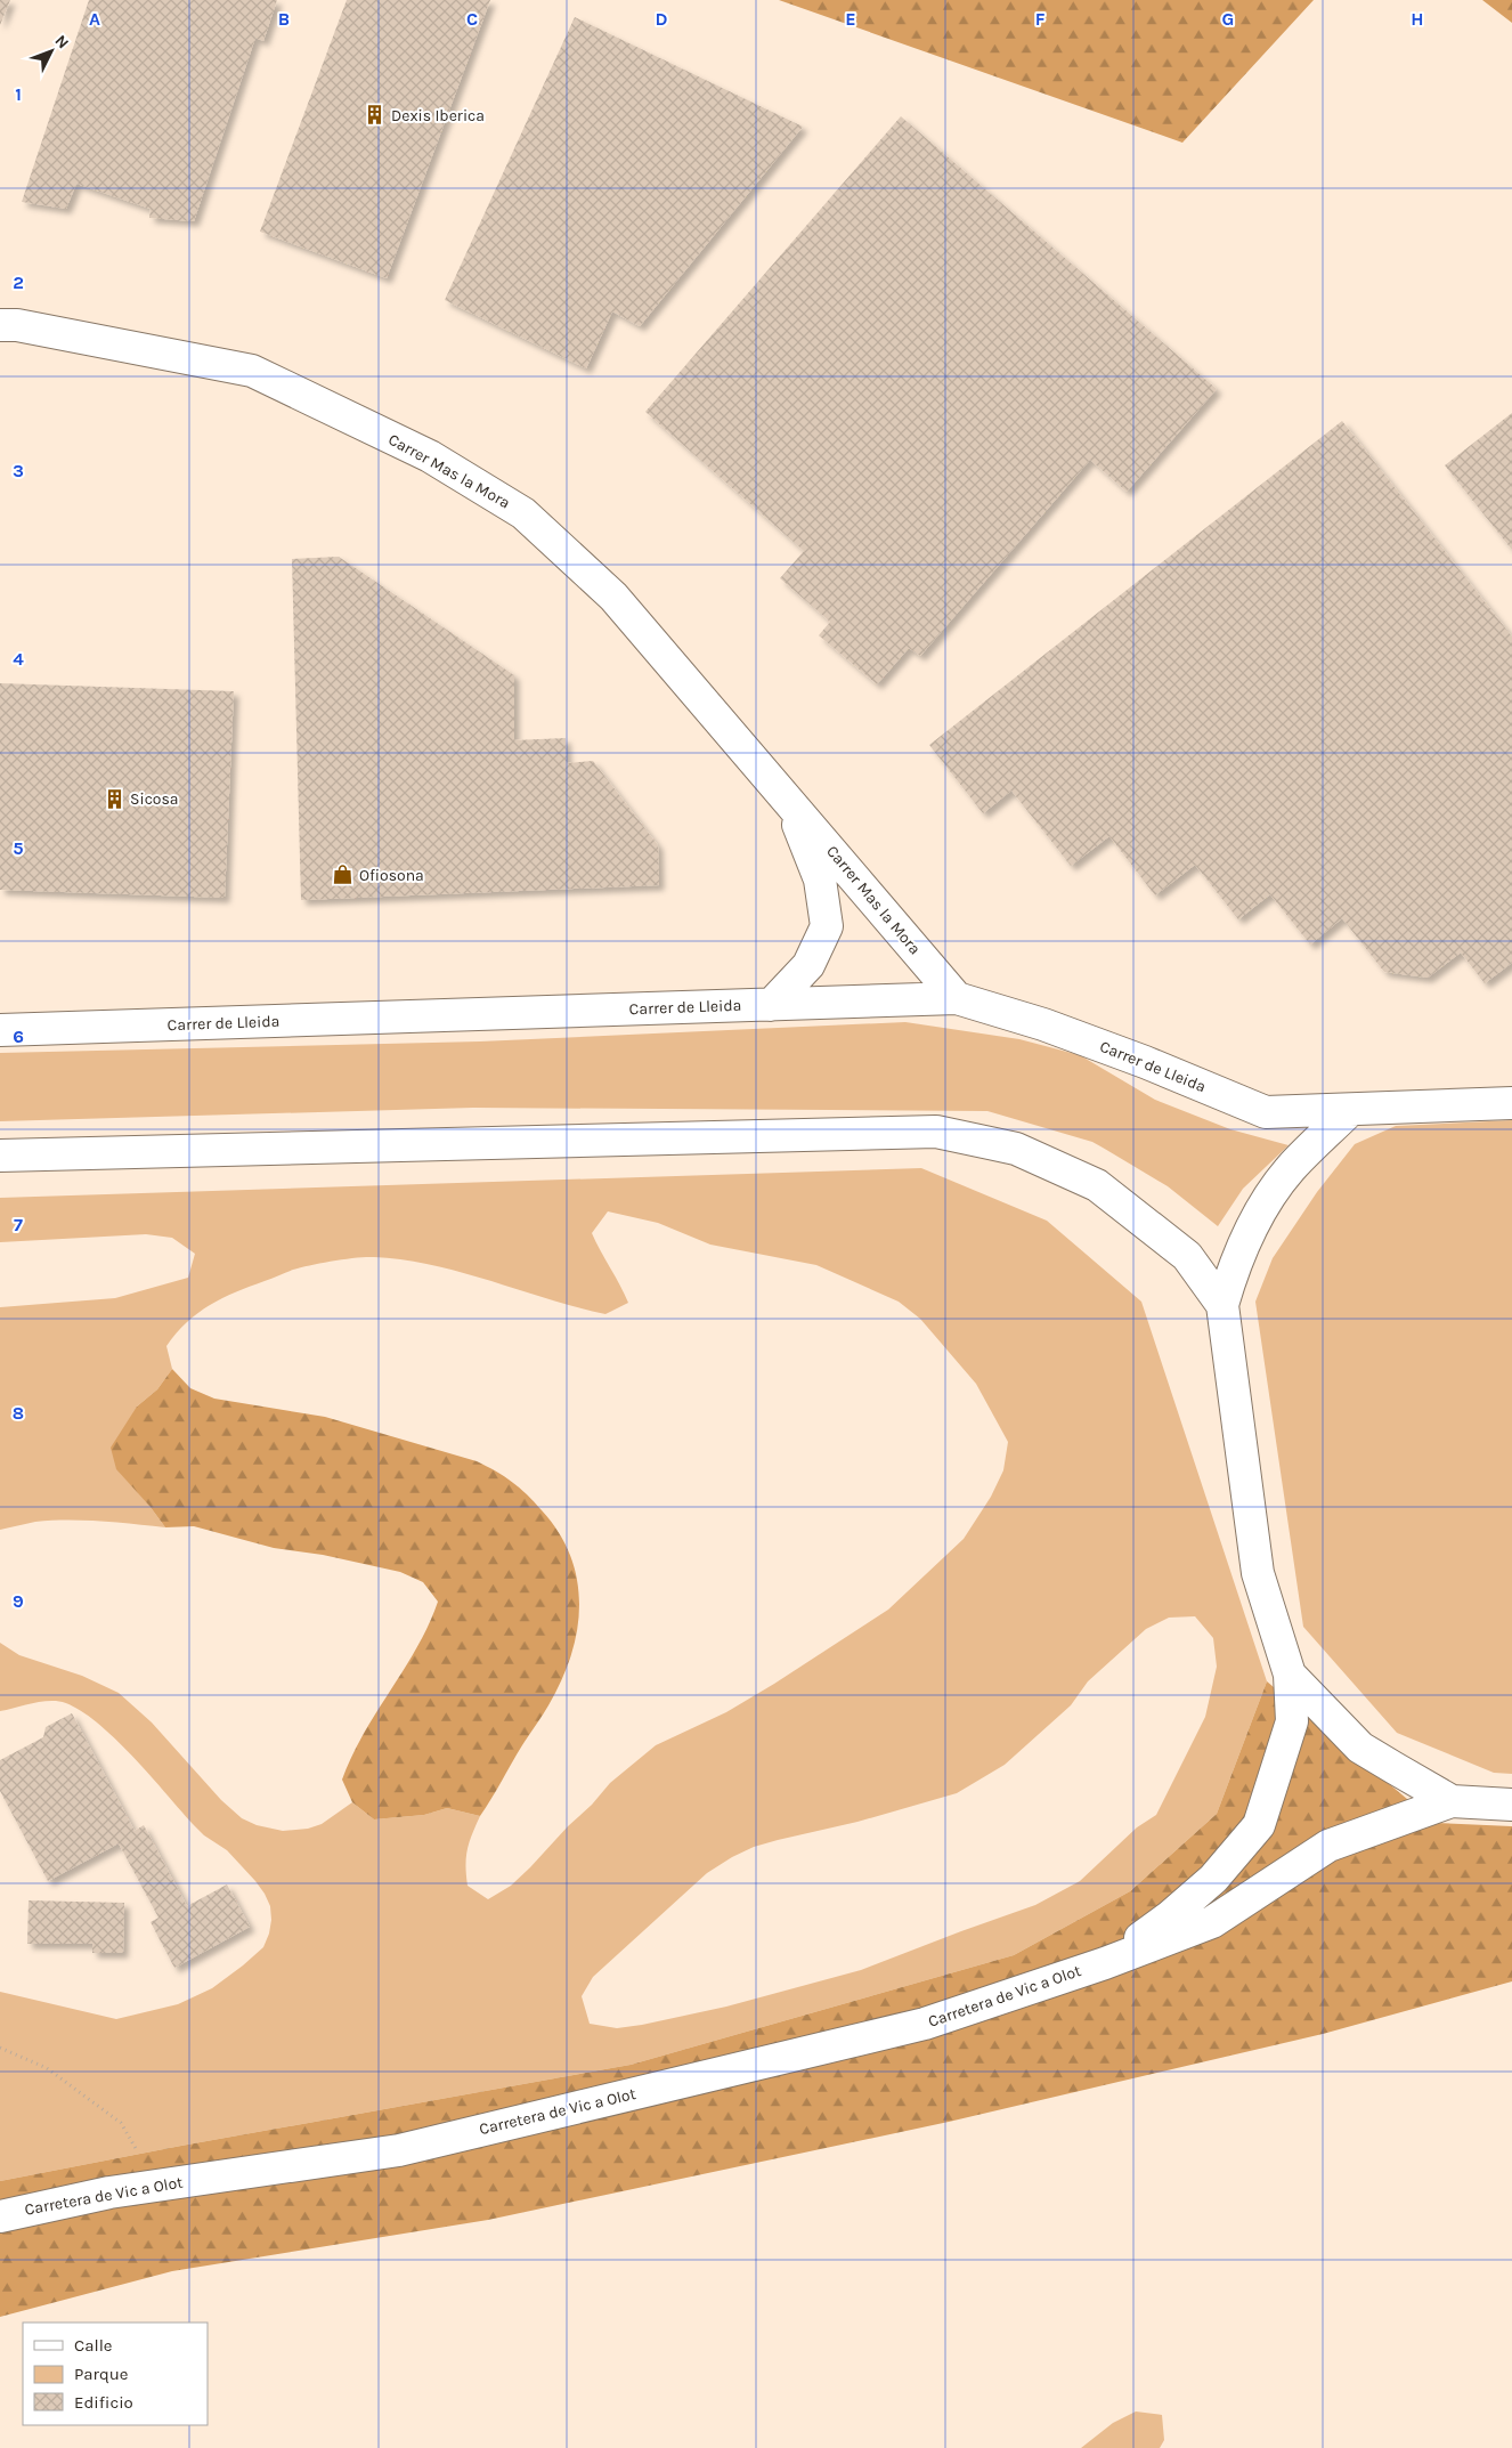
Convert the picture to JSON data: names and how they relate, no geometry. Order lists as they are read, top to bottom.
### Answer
{
  "streets": {
    "street": ["Carrer Mas la Mora", "Carrer de Lleida", "Carretera de Vic a Olot"]
  },
  "crossings": [
    ["Carrer Mas la Mora", "Carrer de Lleida"]
  ],
  "places": {
    "building": ["Dexis Iberica", "Sicosa"],
    "shop": ["Ofiosona"]
  },
  "legend": ["Calle", "Parque", "Edificio"],
  "north": "top right",
  "grid": {
    "columns": [
      "A",
      "B",
      "C",
      "D",
      "E",
      "F",
      "G",
      "H"
    ],
    "rows": [
      "1",
      "2",
      "3",
      "4",
      "5",
      "6",
      "7",
      "8",
      "9"
    ]
  }
}
